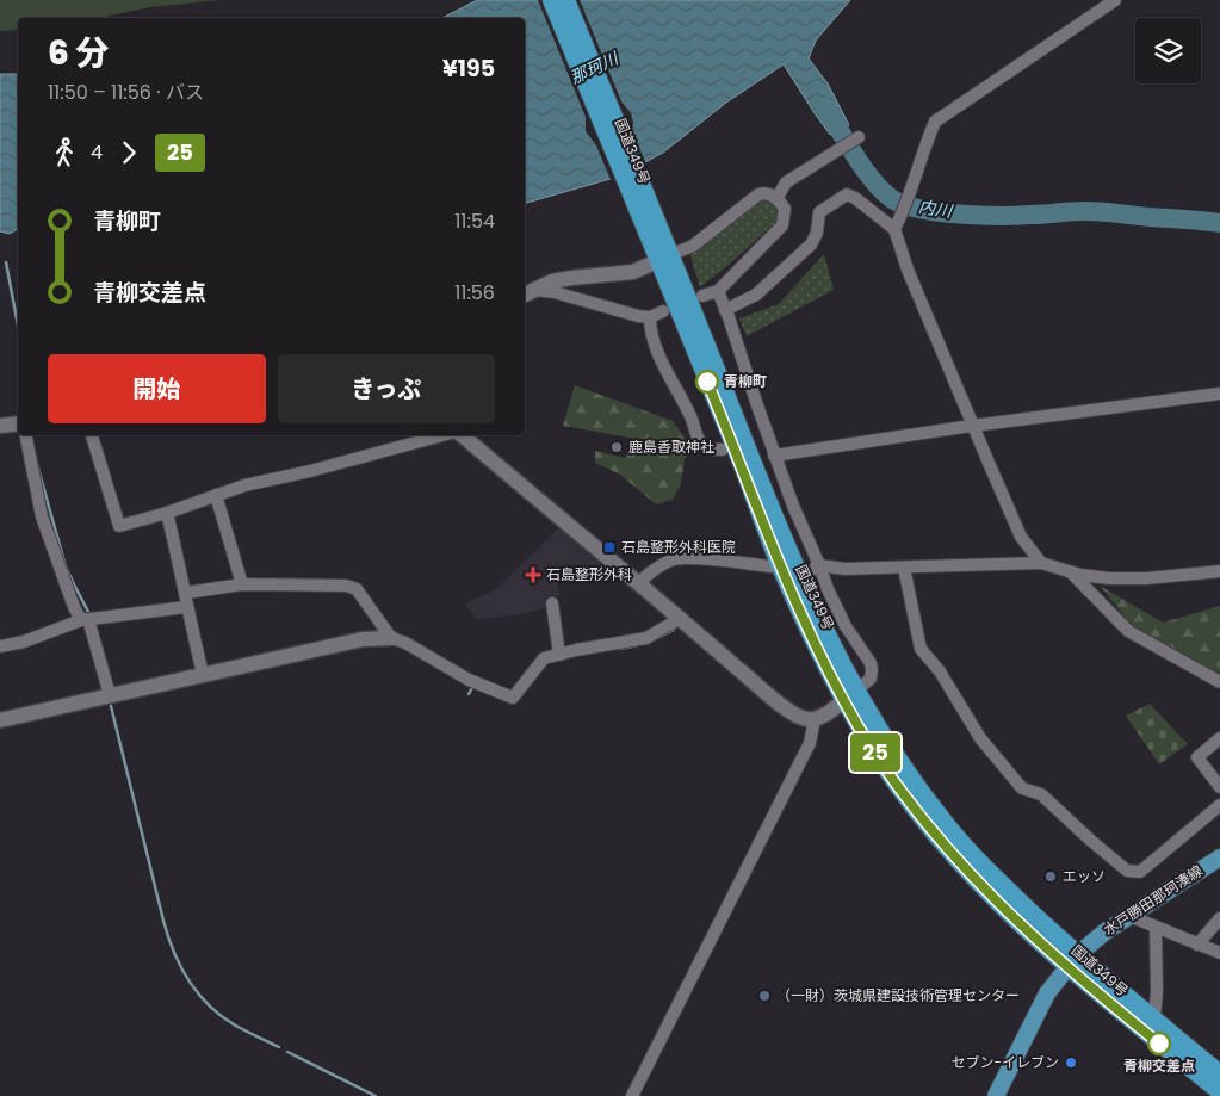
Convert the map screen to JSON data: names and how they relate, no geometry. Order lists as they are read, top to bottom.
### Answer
{
  "streets": {
    "highway": ["国道349号"],
    "main road": ["水戸勝田那珂湊線"]
  },
  "crossings": [
    ["国道349号", "水戸勝田那珂湊線"]
  ],
  "water": ["那珂川", "内川"],
  "places": {
    "other": [
      "青柳町",
      "鹿島香取神社",
      "エッソ",
      "（一財）茨城県建設技術管理センター",
      "青柳交差点",
      "セブン-イレブン"
    ],
    "transit": ["石島整形外科医院"],
    "health": ["石島整形外科"]
  },
  "lines": ["bus line 25"],
  "page": {
    "on_map": "25",
    "heading": ["6 分", "11:50 – 11:56 · バス", "¥195"],
    "legs": ["4", "25"],
    "list": [
      {
        "name": "青柳町",
        "value": "11:54"
      },
      {
        "name": "青柳交差点",
        "value": "11:56"
      }
    ],
    "buttons": ["開始", "きっぷ"]
  }
}
